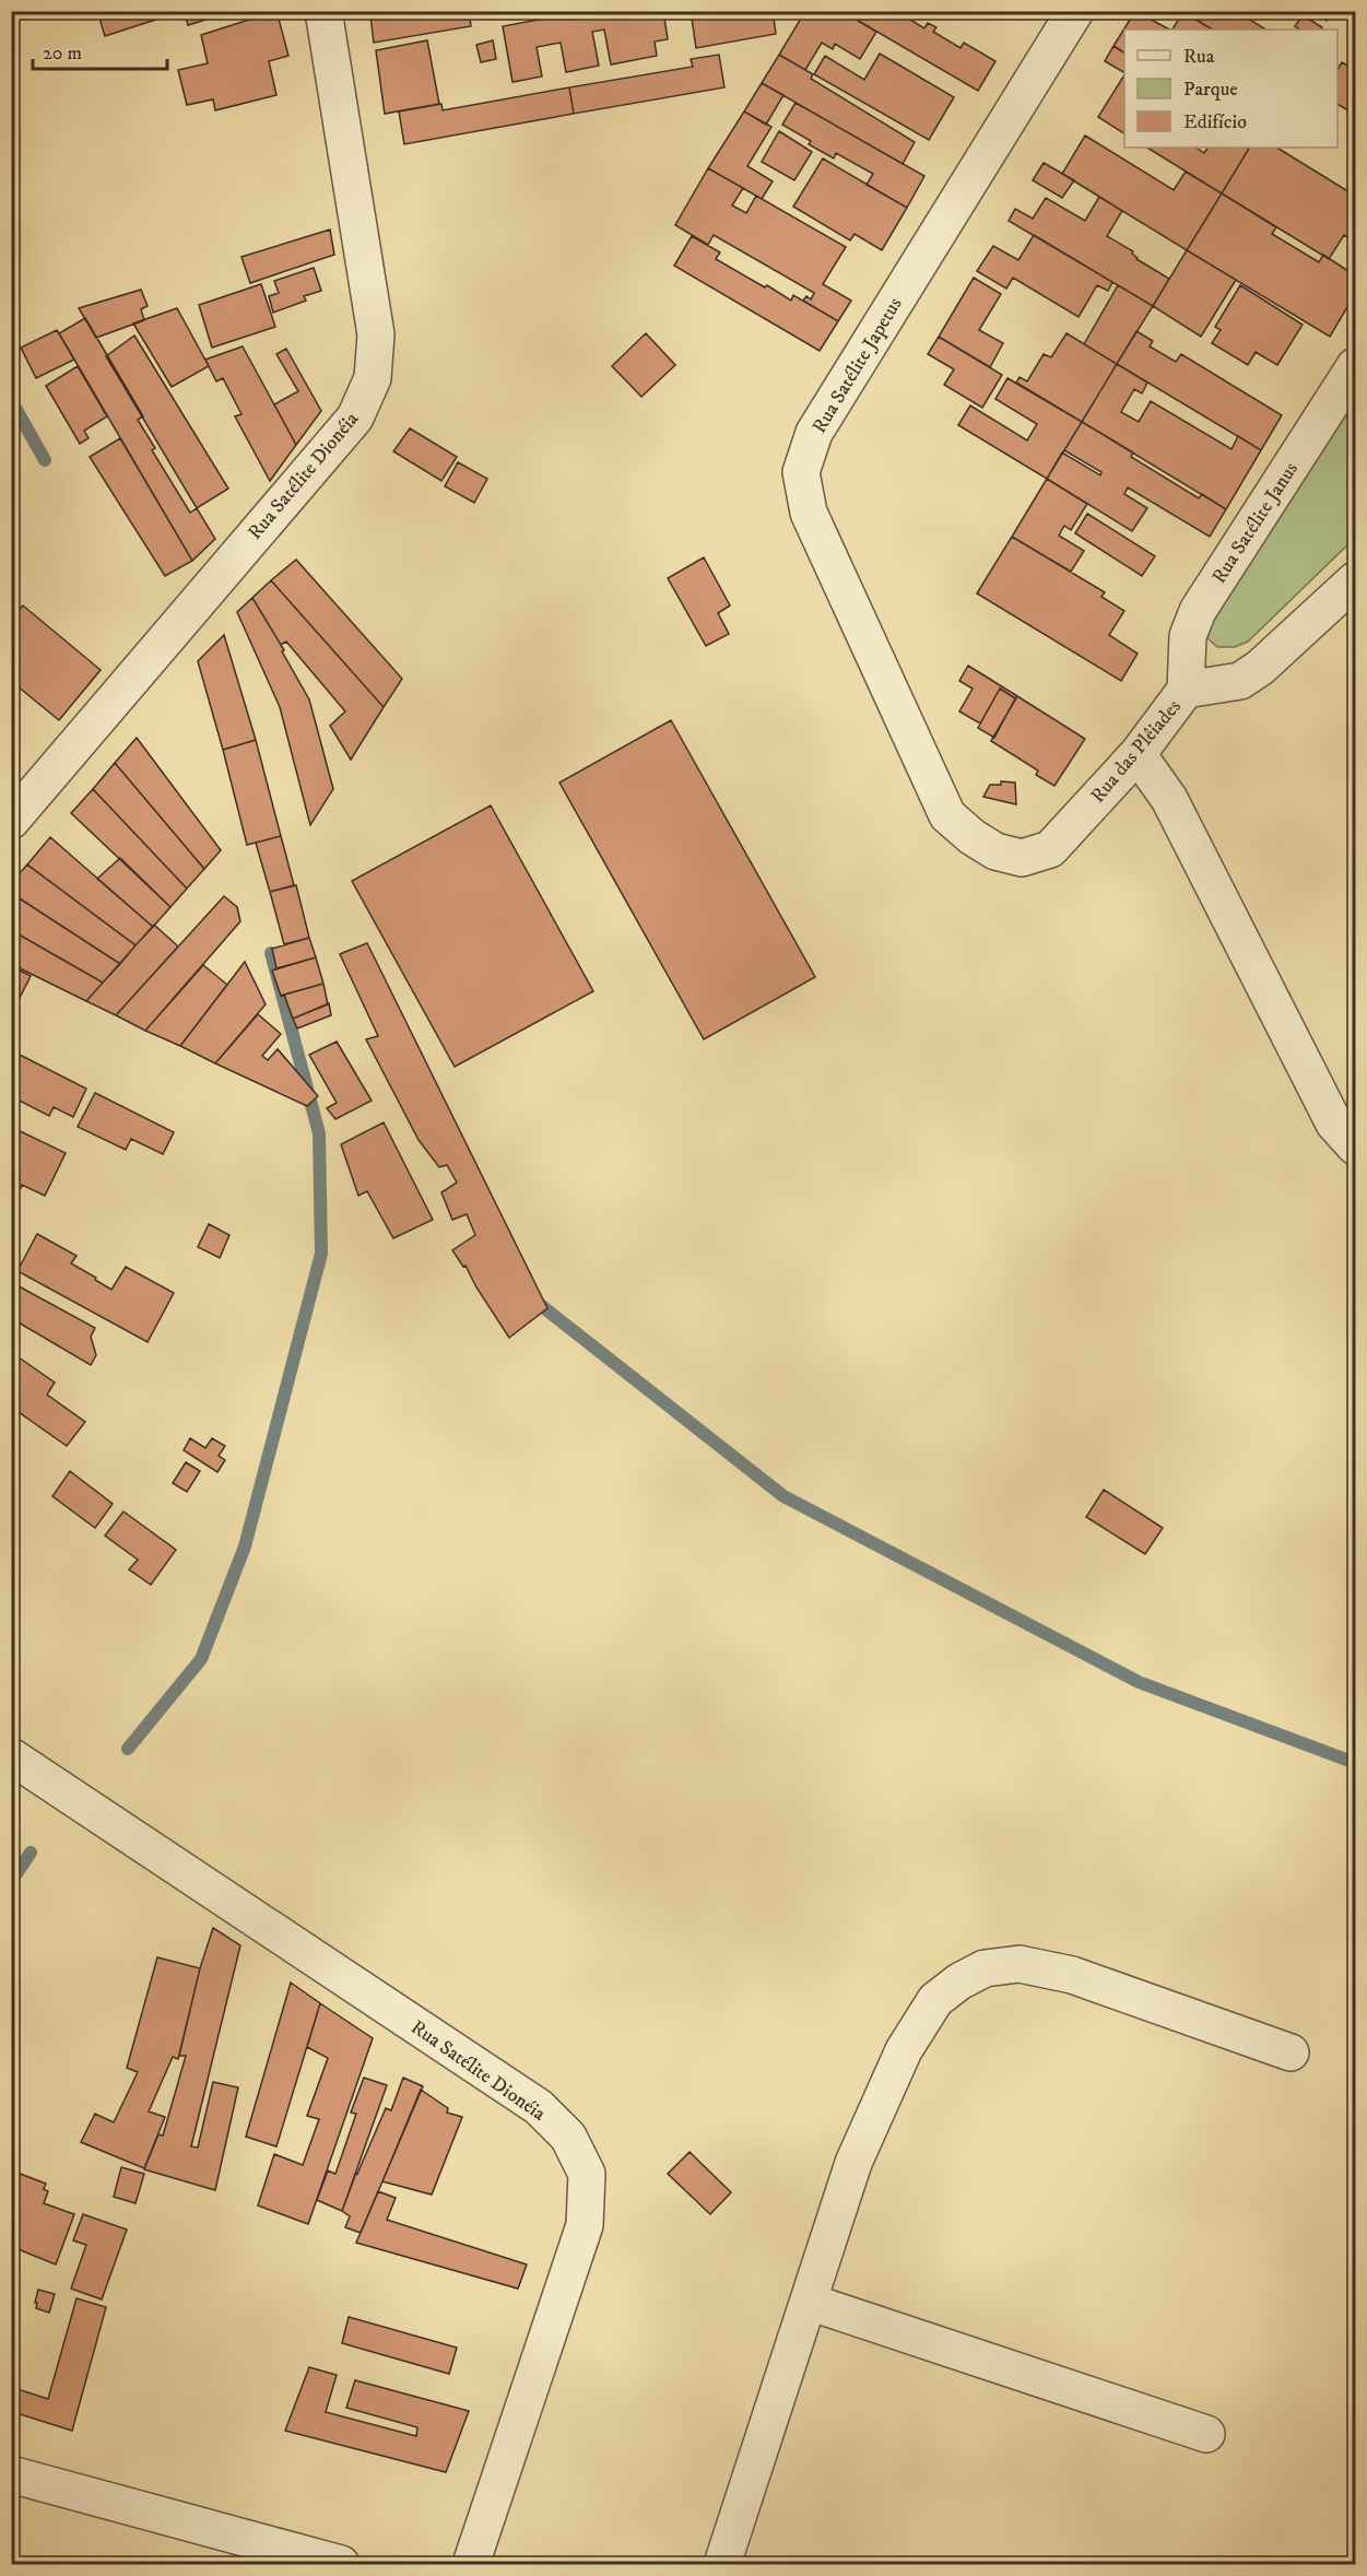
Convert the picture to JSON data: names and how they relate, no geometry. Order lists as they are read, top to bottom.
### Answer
{
  "streets": {
    "street": [
      "Rua Satélite Japetus",
      "Rua Satélite Dionéia",
      "Rua Satélite Janus",
      "Rua das Plêiades"
    ]
  },
  "crossings": [
    ["Rua Satélite Japetus", "Rua das Plêiades"],
    ["Rua Satélite Janus", "Rua das Plêiades"]
  ],
  "legend": ["Rua", "Parque", "Edifício"],
  "scale_bar": "20 m"
}
